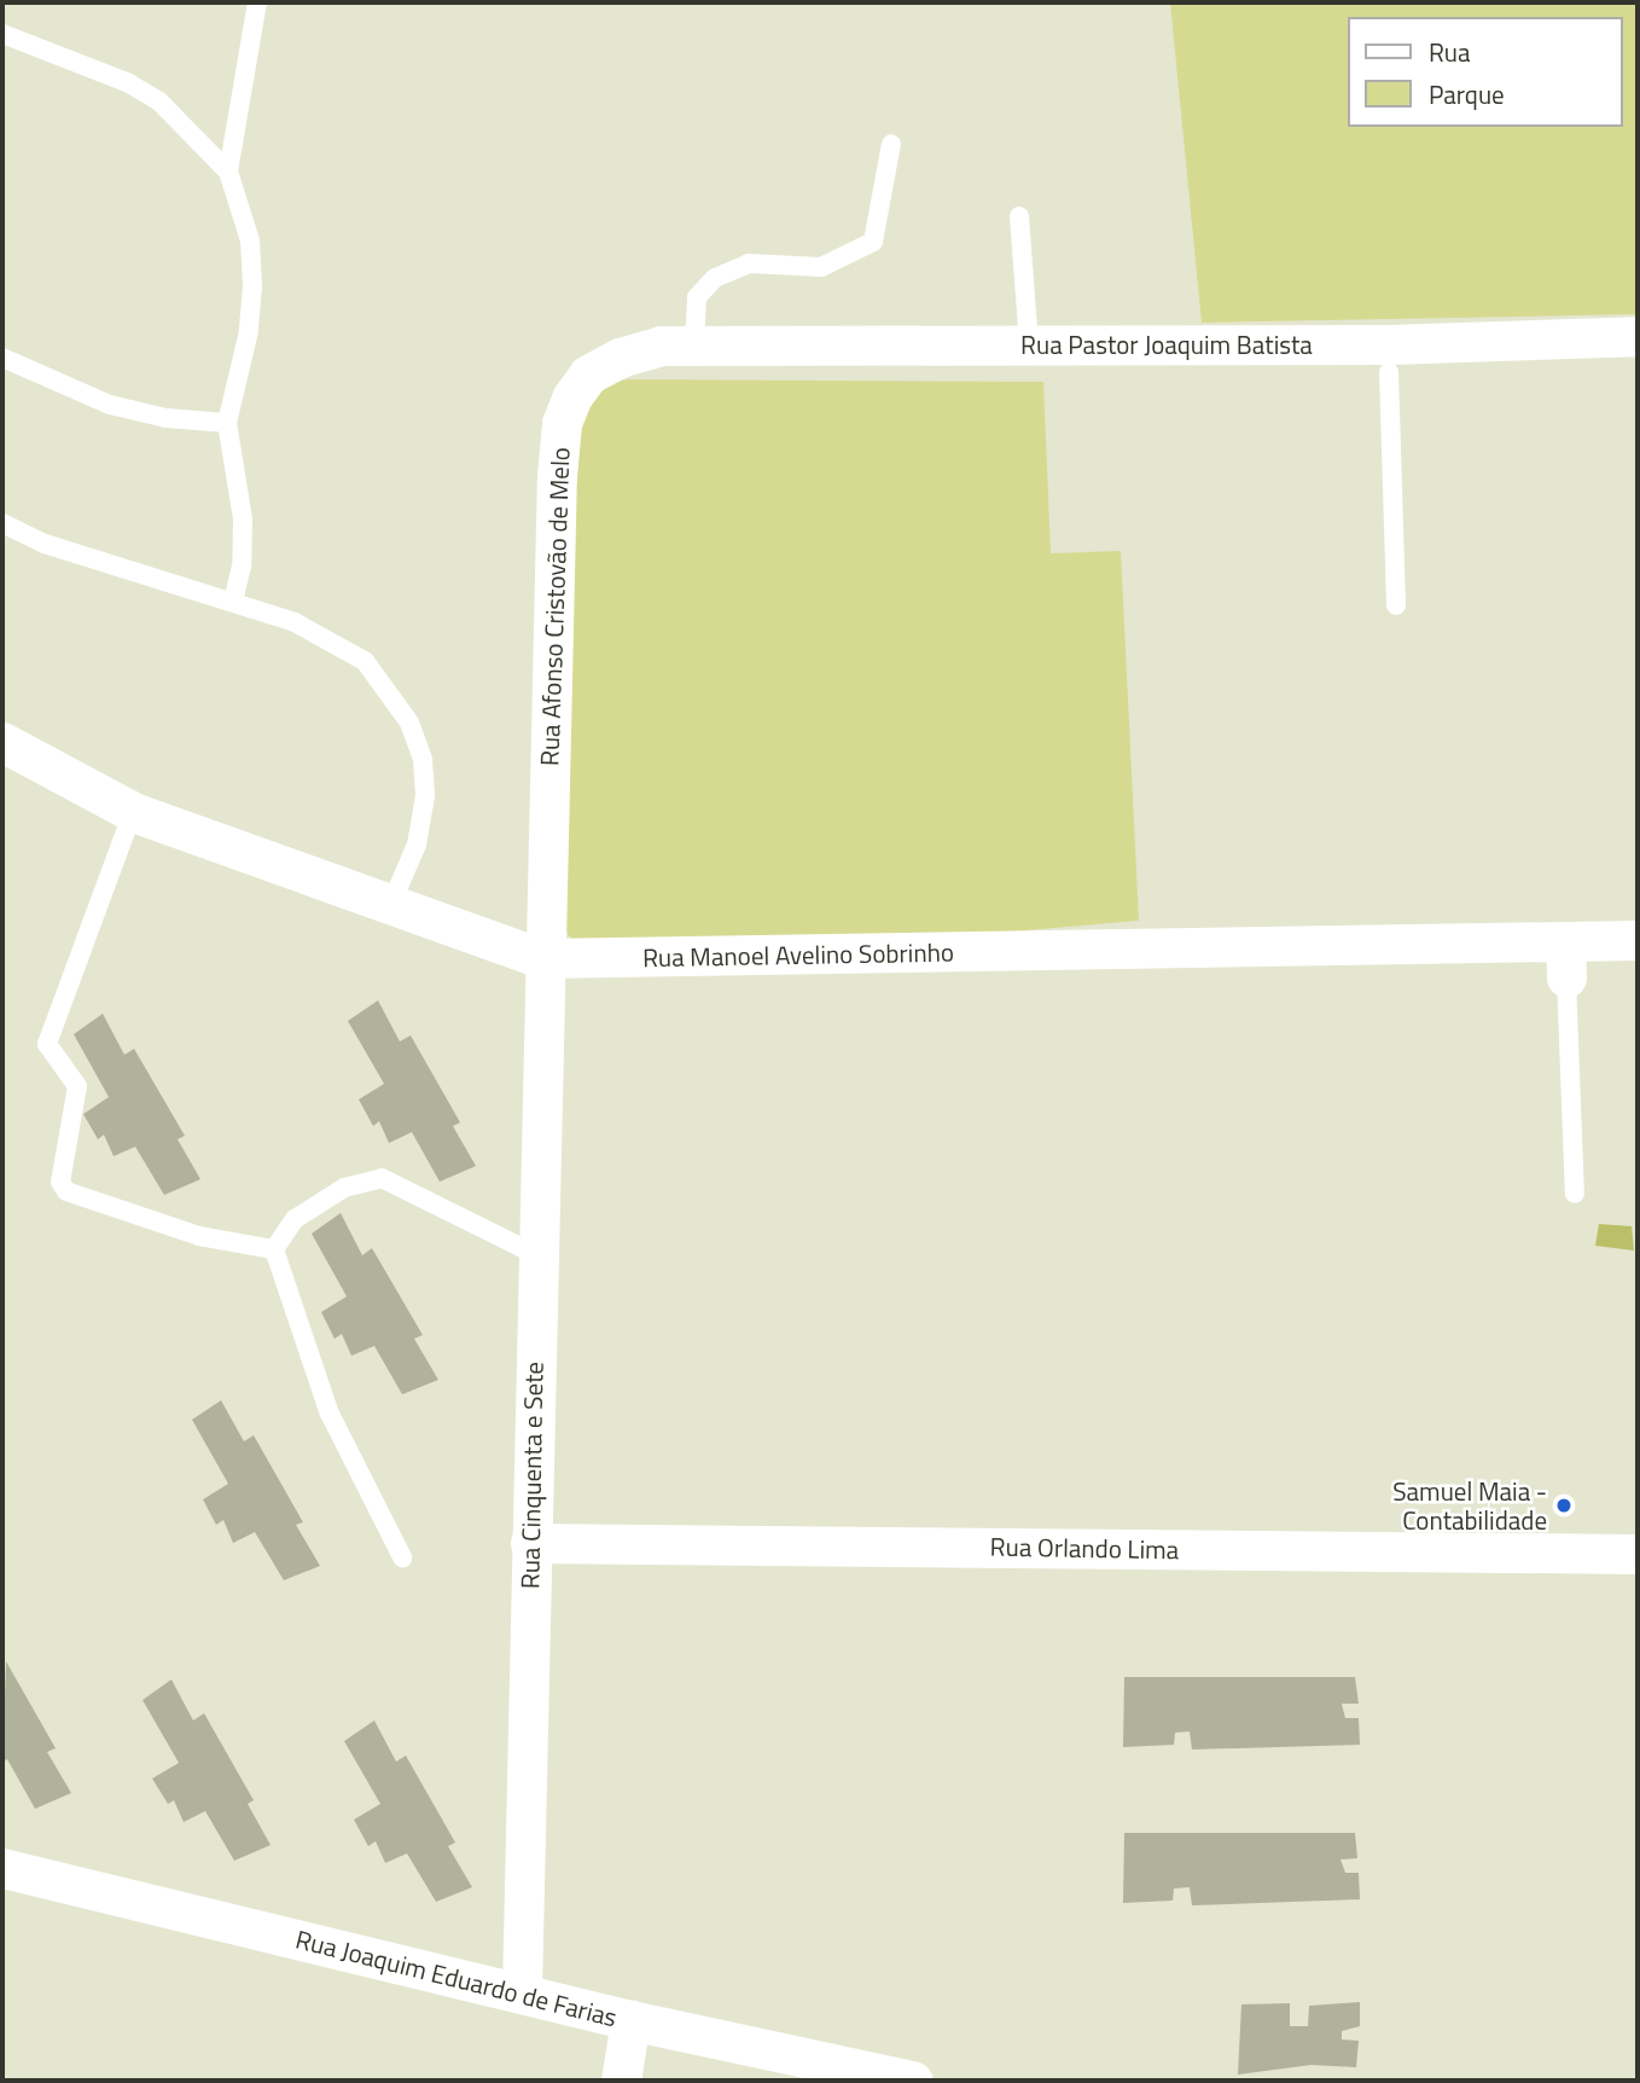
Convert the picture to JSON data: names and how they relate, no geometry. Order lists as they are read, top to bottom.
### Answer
{
  "streets": {
    "street": [
      "Rua Pastor Joaquim Batista",
      "Rua Afonso Cristovão de Melo",
      "Rua Manoel Avelino Sobrinho",
      "Rua Cinquenta e Sete",
      "Rua Orlando Lima",
      "Rua Joaquim Eduardo de Farias"
    ]
  },
  "crossings": [
    ["Rua Pastor Joaquim Batista", "Rua Afonso Cristovão de Melo"],
    ["Rua Afonso Cristovão de Melo", "Rua Manoel Avelino Sobrinho"],
    ["Rua Afonso Cristovão de Melo", "Rua Cinquenta e Sete"],
    ["Rua Manoel Avelino Sobrinho", "Rua Cinquenta e Sete"],
    ["Rua Cinquenta e Sete", "Rua Orlando Lima"],
    ["Rua Cinquenta e Sete", "Rua Joaquim Eduardo de Farias"]
  ],
  "places": ["Samuel Maia - Contabilidade"],
  "legend": ["Rua", "Parque"]
}
